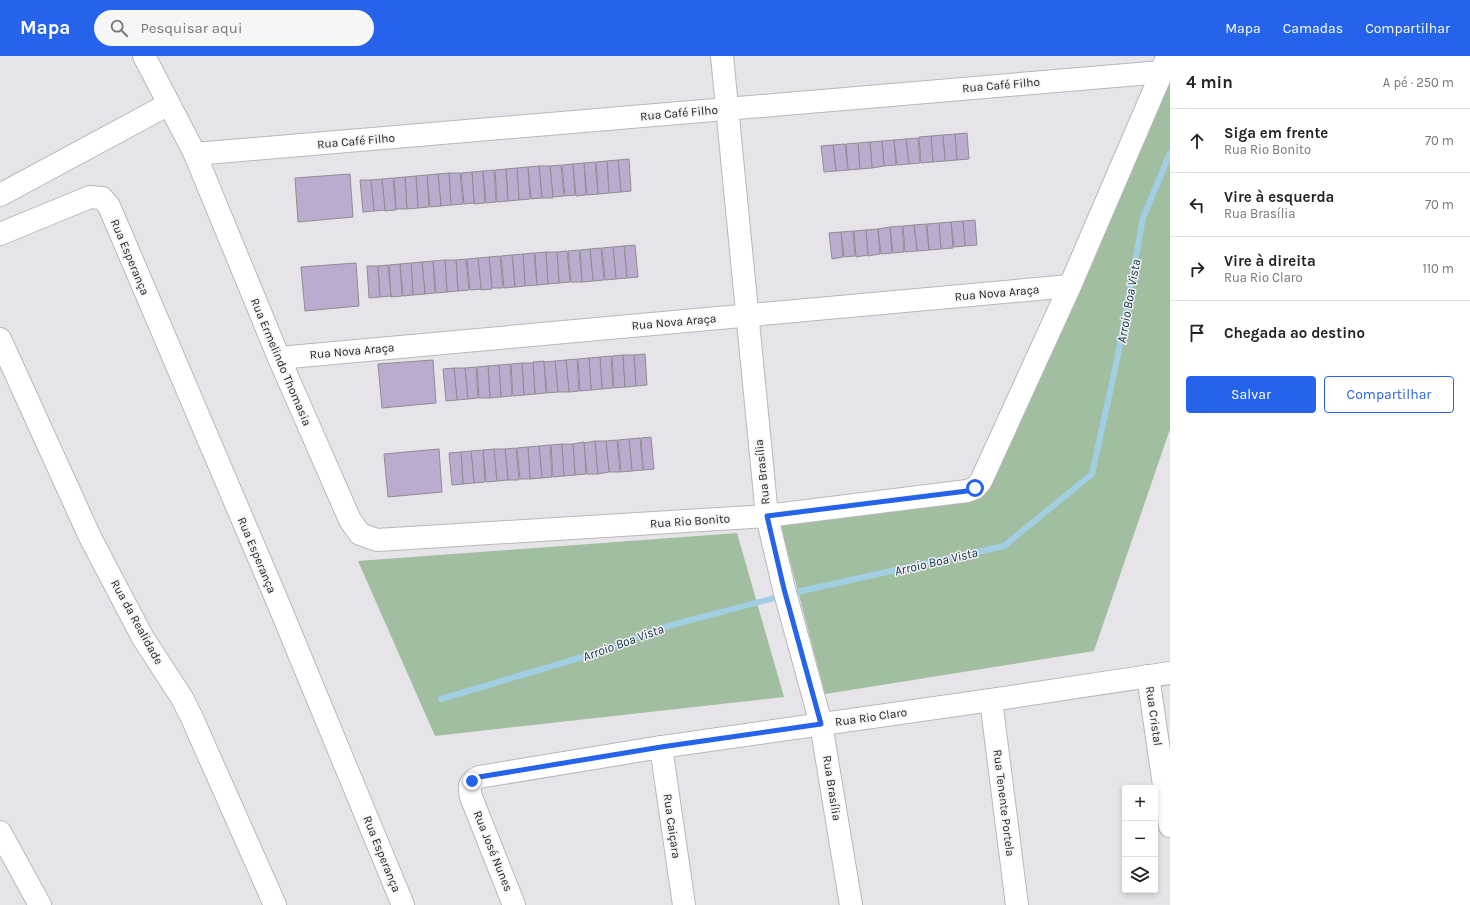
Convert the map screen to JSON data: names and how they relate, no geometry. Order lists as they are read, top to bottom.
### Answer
{
  "streets": {
    "street": [
      "Rua Café Filho",
      "Rua Esperança",
      "Rua Nova Araça",
      "Rua Ermelindo Thomasia",
      "Rua Brasília",
      "Rua Rio Bonito",
      "Rua da Realidade",
      "Rua Cristal",
      "Rua Rio Claro",
      "Rua Tenente Portela",
      "Rua Caiçara",
      "Rua José Nunes"
    ]
  },
  "crossings": [
    ["Rua Café Filho", "Rua Ermelindo Thomasia"],
    ["Rua Café Filho", "Rua Brasília"],
    ["Rua Nova Araça", "Rua Ermelindo Thomasia"],
    ["Rua Nova Araça", "Rua Brasília"],
    ["Rua Nova Araça", "Rua Rio Bonito"],
    ["Rua Ermelindo Thomasia", "Rua Rio Bonito"],
    ["Rua Brasília", "Rua Rio Bonito"],
    ["Rua Brasília", "Rua Rio Claro"],
    ["Rua Cristal", "Rua Rio Claro"],
    ["Rua Rio Claro", "Rua Tenente Portela"],
    ["Rua Rio Claro", "Rua Caiçara"],
    ["Rua Rio Claro", "Rua José Nunes"]
  ],
  "water": ["Arroio Boa Vista"],
  "page": {
    "header": "Mapa",
    "search": "Pesquisar aqui",
    "nav": ["Mapa", "Camadas", "Compartilhar"],
    "heading": ["4 min", "A pé · 250 m"],
    "list": [
      ["Siga em frente", "Rua Rio Bonito", "70 m"],
      ["Vire à esquerda", "Rua Brasília", "70 m"],
      ["Vire à direita", "Rua Rio Claro", "110 m"],
      "Chegada ao destino"
    ],
    "buttons": ["Salvar", "Compartilhar"],
    "map_buttons": ["+", "−"]
  }
}
